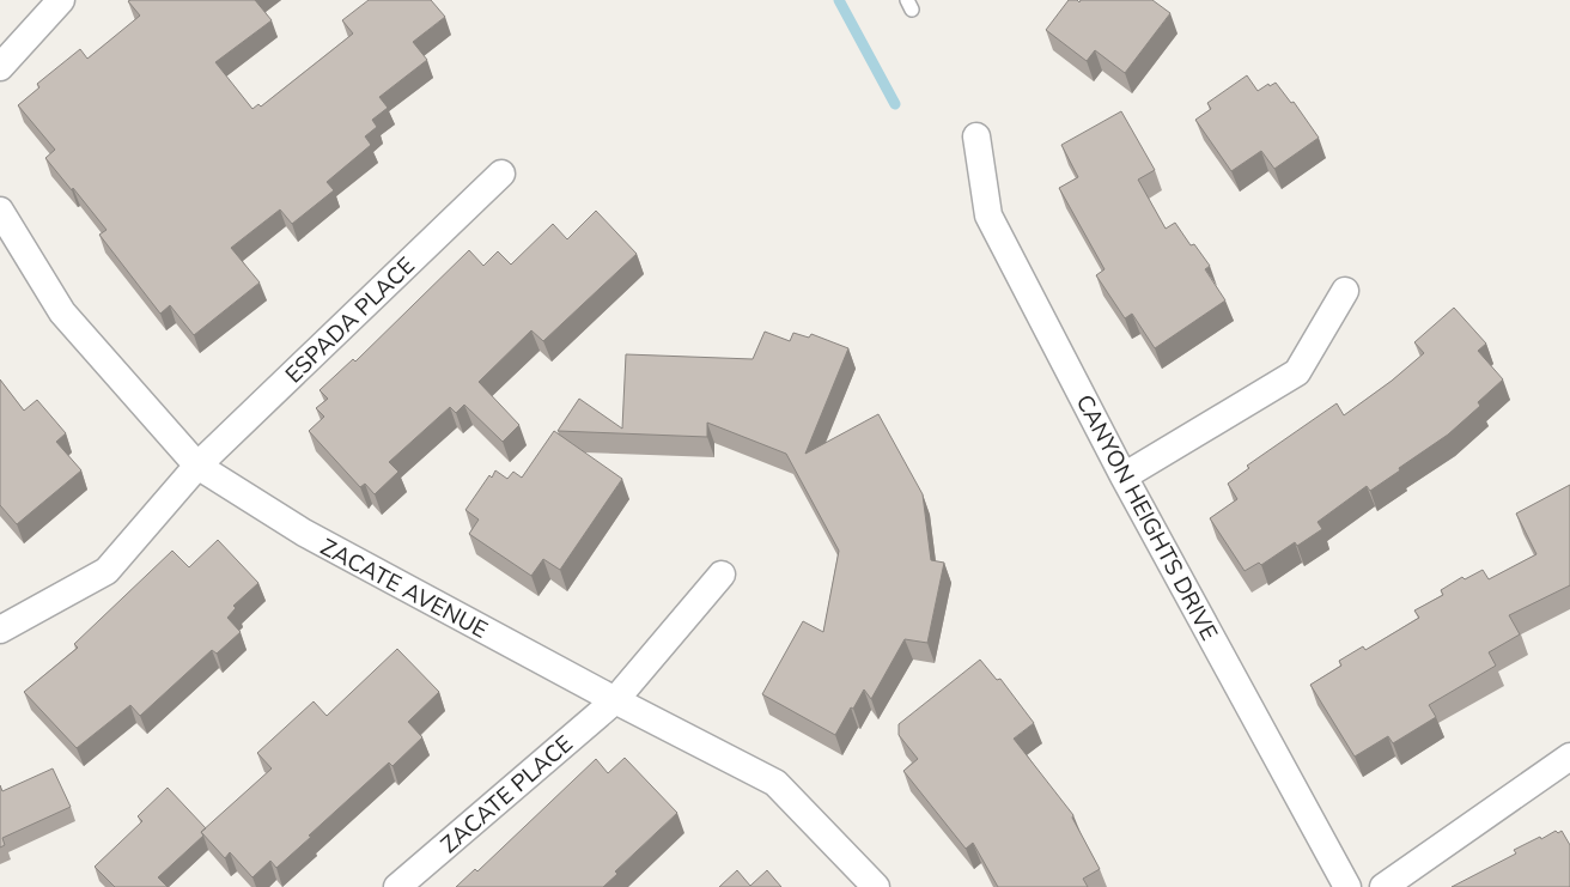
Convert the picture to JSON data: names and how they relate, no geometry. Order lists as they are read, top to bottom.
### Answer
{
  "streets": {
    "street": [
      "ESPADA PLACE",
      "CANYON HEIGHTS DRIVE",
      "ZACATE AVENUE",
      "ZACATE PLACE"
    ]
  },
  "crossings": [
    ["ESPADA PLACE", "ZACATE AVENUE"],
    ["ZACATE AVENUE", "ZACATE PLACE"]
  ]
}
